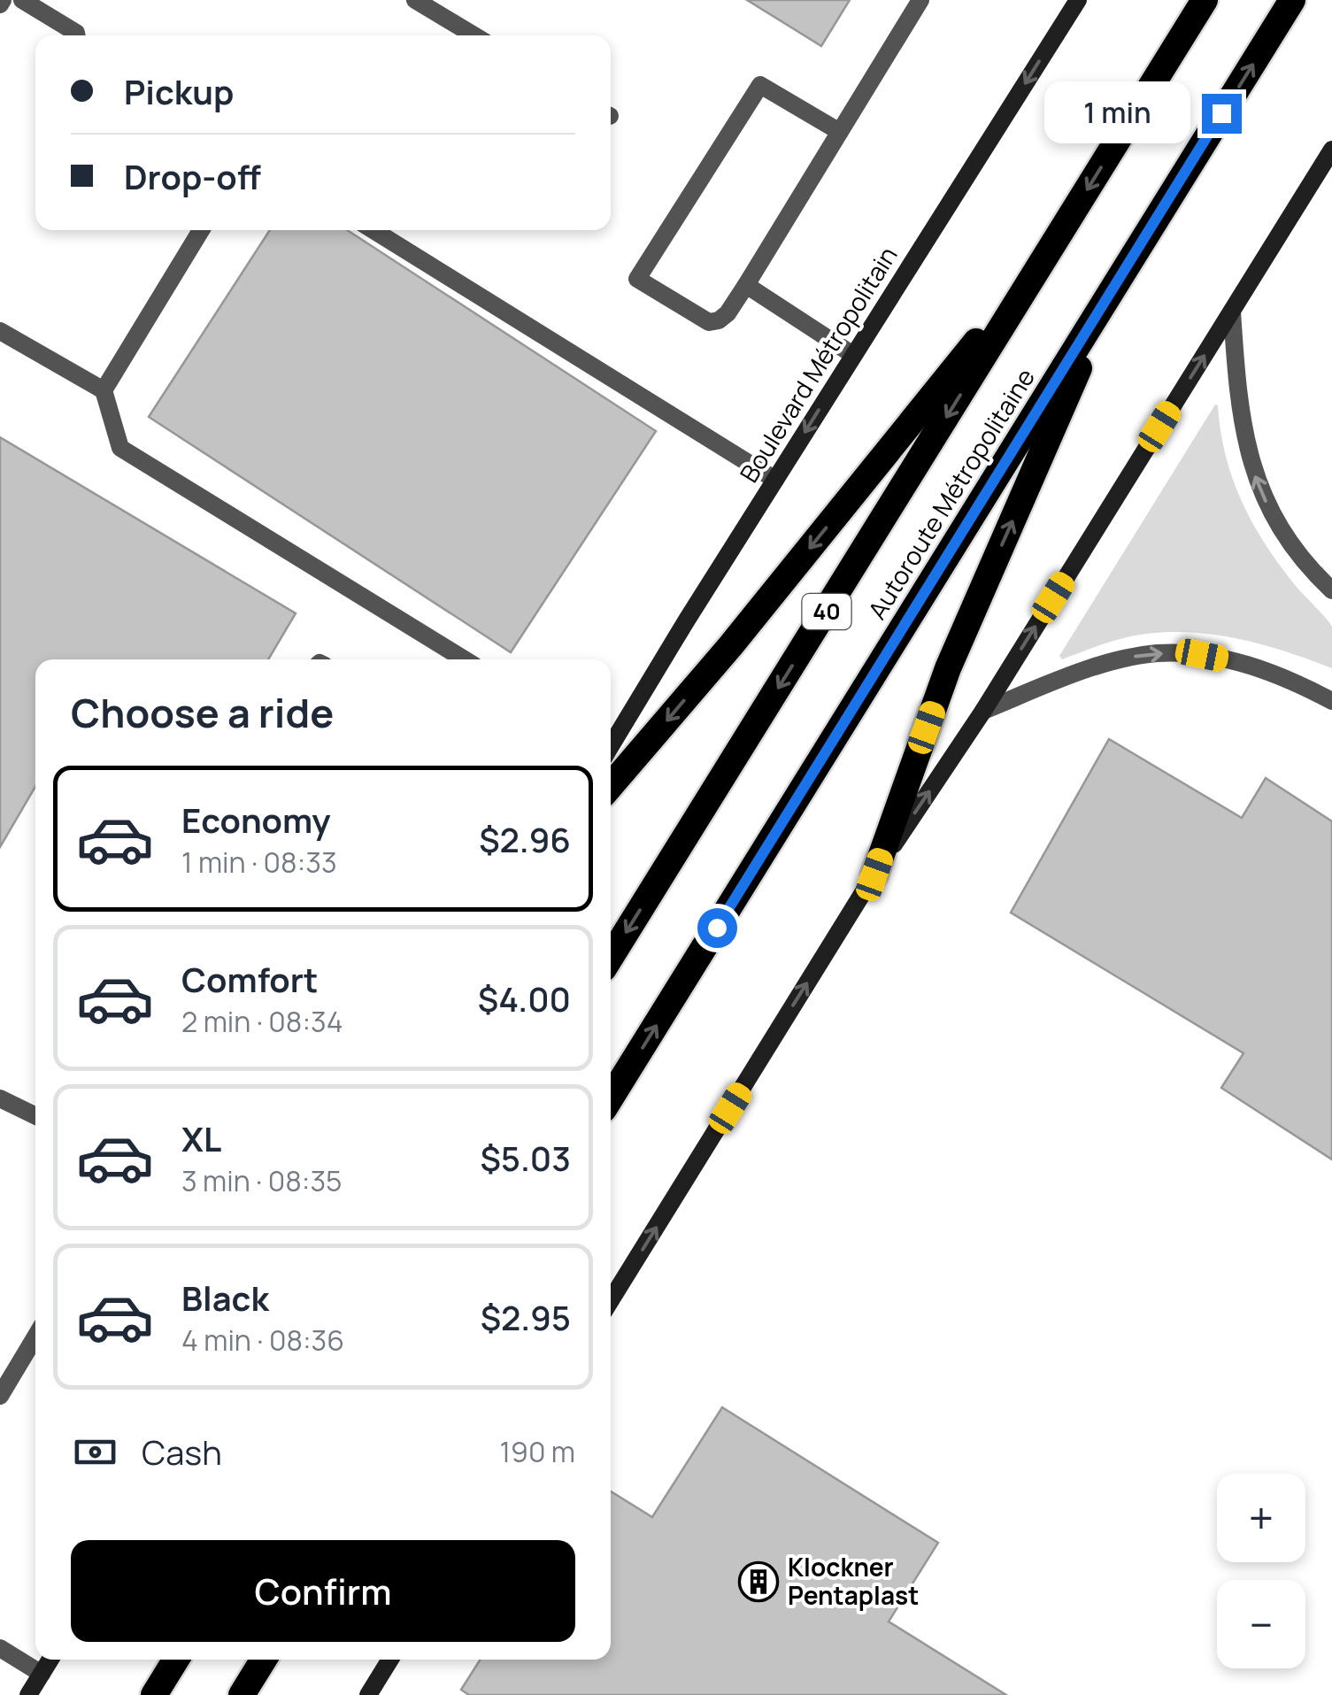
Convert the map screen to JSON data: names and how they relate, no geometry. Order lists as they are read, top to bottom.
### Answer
{
  "streets": {
    "highway": ["Autoroute Métropolitaine", "40"],
    "main road": ["Boulevard Métropolitain"]
  },
  "one_way": ["Boulevard Métropolitain"],
  "places": {
    "building": ["Klockner Pentaplast"]
  },
  "page": {
    "banner": ["Pickup", "Drop-off"],
    "bubble": "1 min",
    "heading": "Choose a ride",
    "list": [
      {
        "name": "Economy",
        "note": "1 min · 08:33",
        "value": "$2.96"
      },
      {
        "name": "Comfort",
        "note": "2 min · 08:34",
        "value": "$4.00"
      },
      {
        "name": "XL",
        "note": "3 min · 08:35",
        "value": "$5.03"
      },
      {
        "name": "Black",
        "note": "4 min · 08:36",
        "value": "$2.95"
      }
    ],
    "pay": ["Cash", "190 m"],
    "map_buttons": ["+", "−"],
    "buttons": "Confirm"
  }
}
